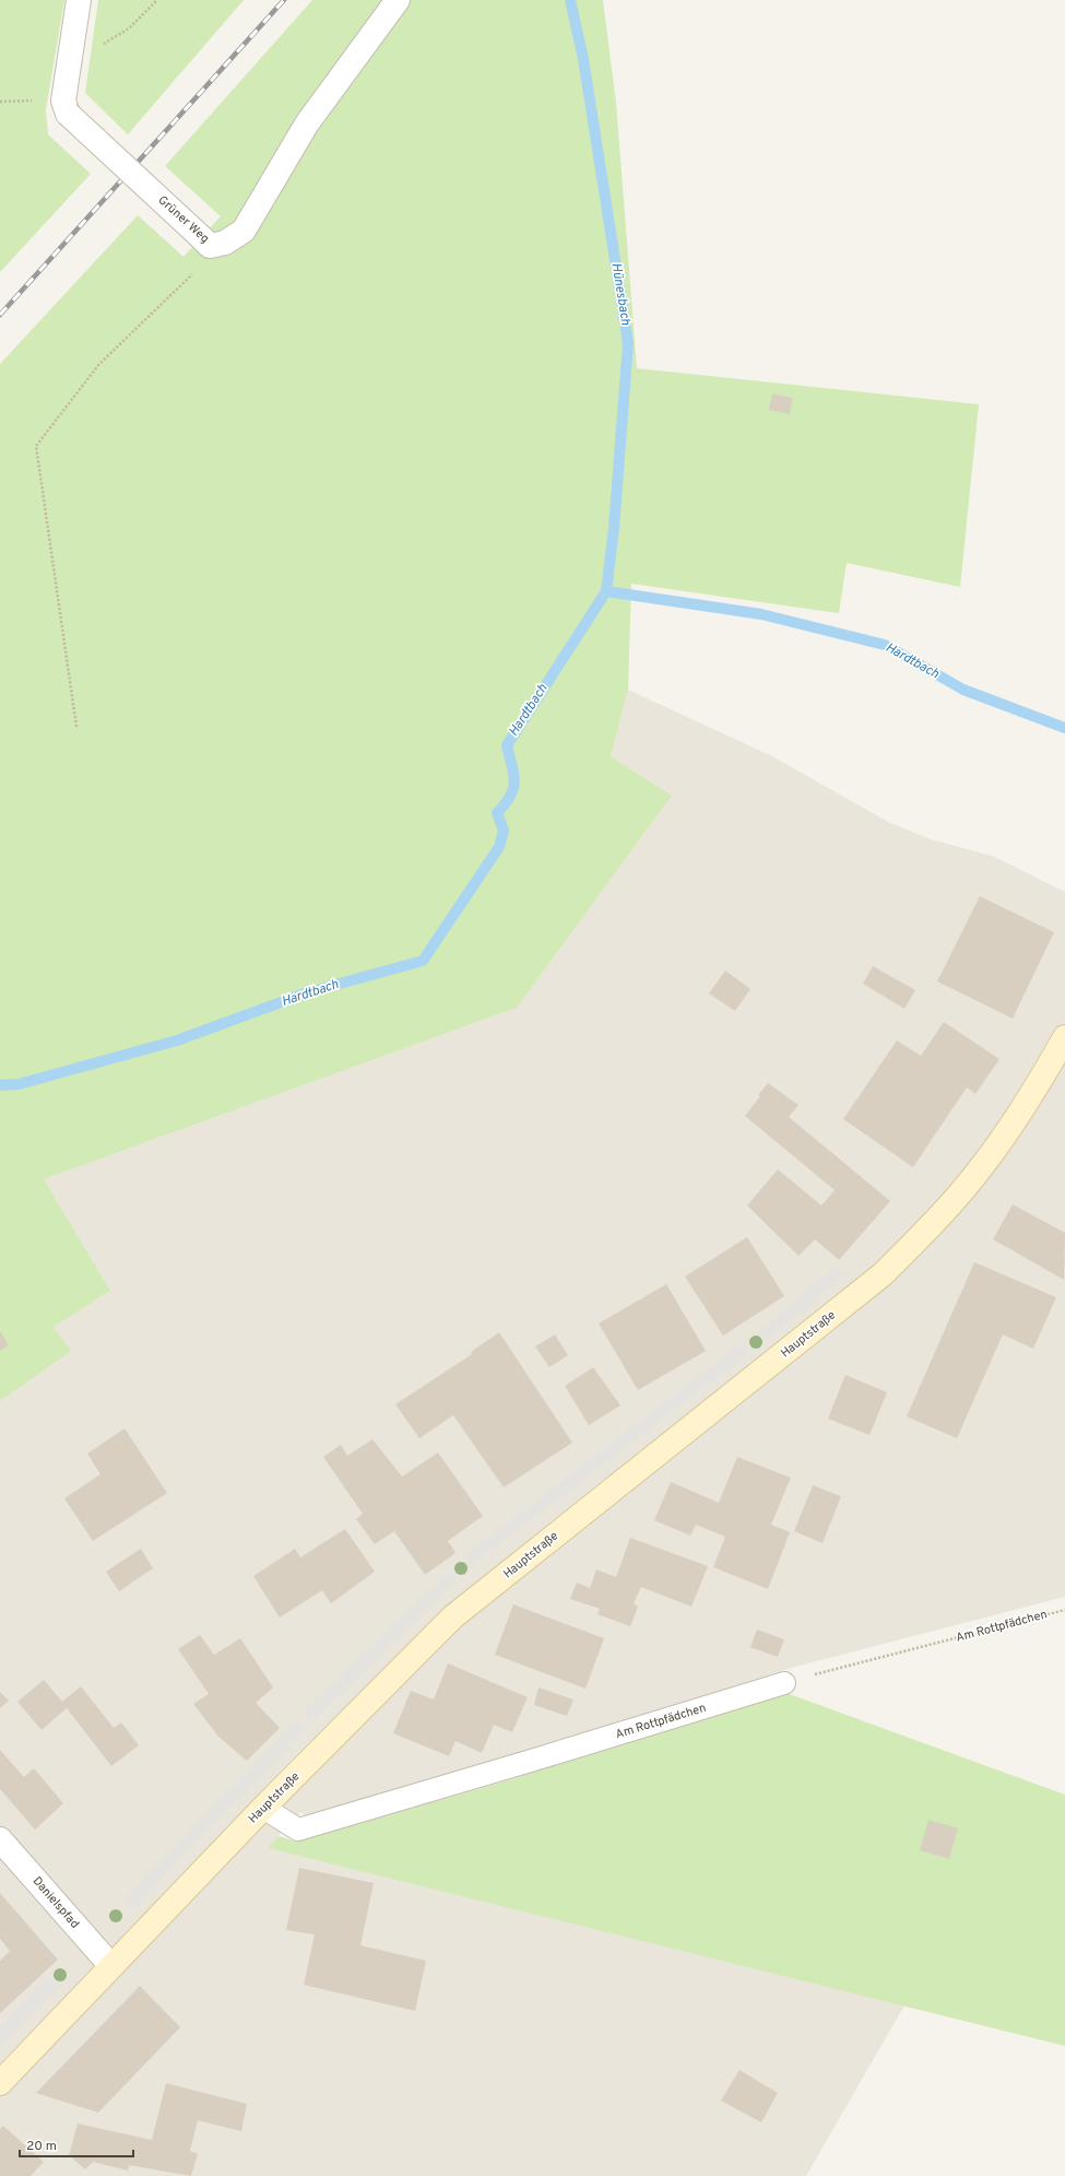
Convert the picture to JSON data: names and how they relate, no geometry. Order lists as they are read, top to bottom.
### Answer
{
  "streets": {
    "main road": ["Hauptstraße"],
    "street": ["Grüner Weg", "Danielspfad"],
    "lane": ["Am Rottpfädchen"]
  },
  "crossings": [
    ["Hauptstraße", "Am Rottpfädchen"],
    ["Hauptstraße", "Danielspfad"]
  ],
  "water": ["Hünesbach", "Hardtbach"],
  "scale_bar": "20 m"
}
